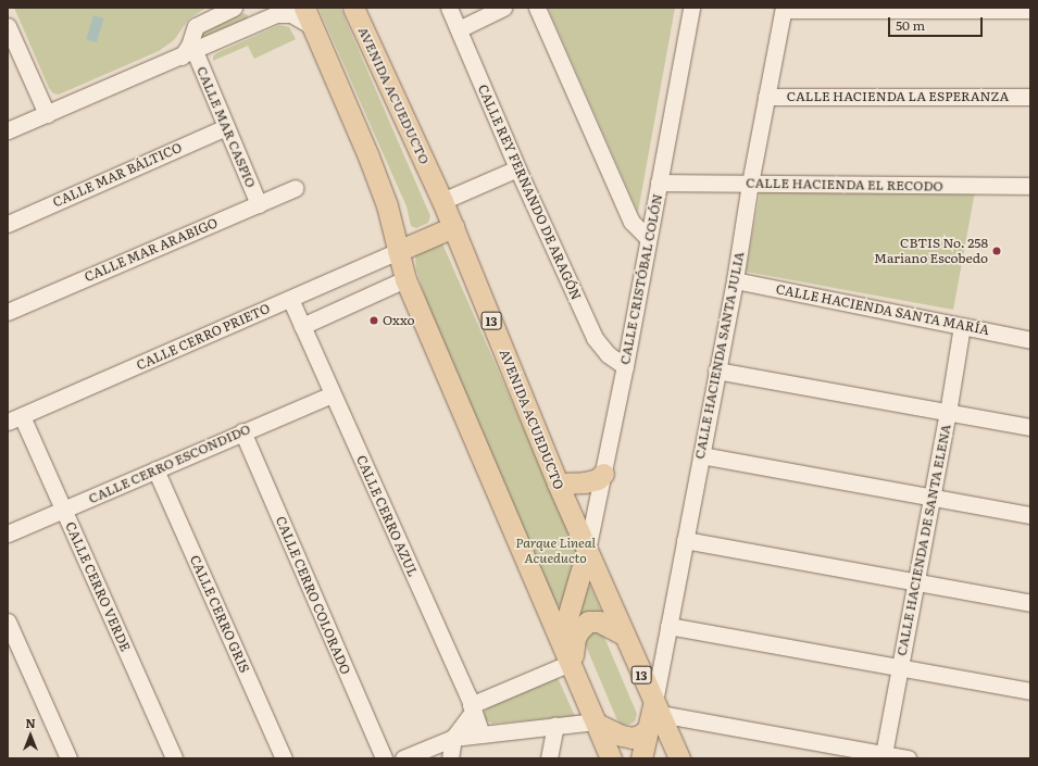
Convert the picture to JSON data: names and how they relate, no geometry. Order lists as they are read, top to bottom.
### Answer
{
  "streets": {
    "main road": ["AVENIDA ACUEDUCTO", "13"],
    "street": [
      "CALLE HACIENDA LA ESPERANZA",
      "CALLE MAR CASPIO",
      "CALLE MAR BÁLTICO",
      "CALLE HACIENDA EL RECODO",
      "CALLE REY FERNANDO DE ARAGÓN",
      "CALLE MAR ARABIGO",
      "CALLE CRISTÓBAL COLÓN",
      "CALLE HACIENDA SANTA MARÍA",
      "CALLE CERRO PRIETO",
      "CALLE HACIENDA SANTA JULIA",
      "CALLE CERRO ESCONDIDO",
      "CALLE CERRO AZUL",
      "CALLE HACIENDA DE SANTA ELENA",
      "CALLE CERRO VERDE",
      "CALLE CERRO COLORADO",
      "CALLE CERRO GRIS"
    ]
  },
  "crossings": [
    ["AVENIDA ACUEDUCTO", "CALLE CRISTÓBAL COLÓN"],
    ["AVENIDA ACUEDUCTO", "CALLE HACIENDA SANTA JULIA"],
    ["CALLE HACIENDA LA ESPERANZA", "CALLE HACIENDA SANTA JULIA"],
    ["CALLE MAR CASPIO", "CALLE MAR BÁLTICO"],
    ["CALLE MAR CASPIO", "CALLE MAR ARABIGO"],
    ["CALLE HACIENDA EL RECODO", "CALLE CRISTÓBAL COLÓN"],
    ["CALLE HACIENDA EL RECODO", "CALLE HACIENDA SANTA JULIA"],
    ["CALLE REY FERNANDO DE ARAGÓN", "CALLE CRISTÓBAL COLÓN"],
    ["CALLE HACIENDA SANTA MARÍA", "CALLE HACIENDA SANTA JULIA"],
    ["CALLE HACIENDA SANTA MARÍA", "CALLE HACIENDA DE SANTA ELENA"],
    ["CALLE CERRO PRIETO", "CALLE CERRO AZUL"],
    ["CALLE CERRO PRIETO", "CALLE CERRO VERDE"],
    ["CALLE CERRO ESCONDIDO", "CALLE CERRO AZUL"],
    ["CALLE CERRO ESCONDIDO", "CALLE CERRO VERDE"],
    ["CALLE CERRO ESCONDIDO", "CALLE CERRO COLORADO"],
    ["CALLE CERRO ESCONDIDO", "CALLE CERRO GRIS"]
  ],
  "parks": ["Parque Lineal Acueducto"],
  "places": ["CBTIS No. 258 Mariano Escobedo", "Oxxo"],
  "scale_bar": "50 m",
  "north": "top"
}
